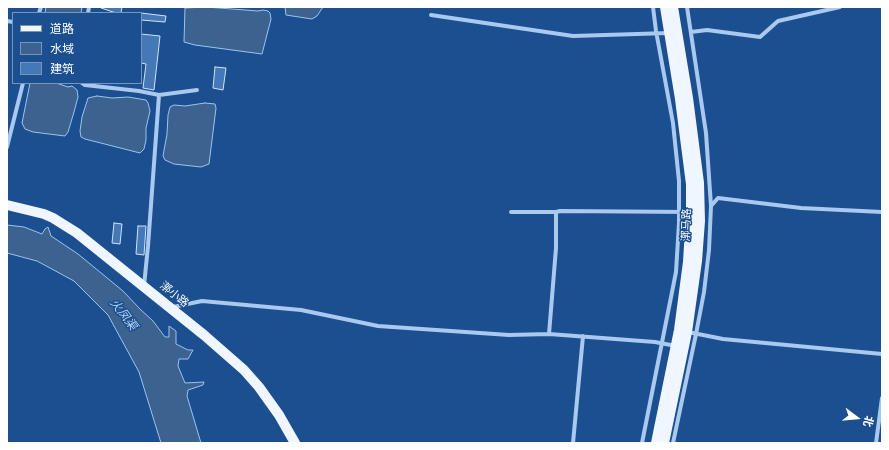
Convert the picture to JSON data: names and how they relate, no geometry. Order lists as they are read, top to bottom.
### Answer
{
  "streets": {
    "main road": ["漷马路", "漷小路"]
  },
  "water": ["火凤渠"],
  "legend": ["道路", "水域", "建筑"],
  "north": "right"
}
